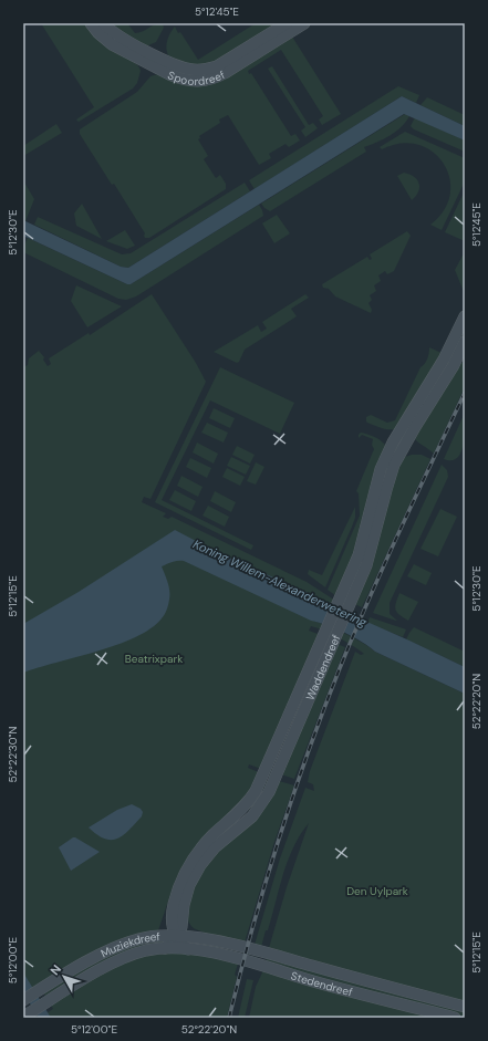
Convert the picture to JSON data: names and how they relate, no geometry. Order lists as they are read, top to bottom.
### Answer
{
  "streets": {
    "main road": [
      "Spoordreef",
      "Waddendreef",
      "Muziekdreef",
      "Stedendreef"
    ]
  },
  "crossings": [
    ["Waddendreef", "Muziekdreef"],
    ["Waddendreef", "Stedendreef"],
    ["Muziekdreef", "Stedendreef"]
  ],
  "water": ["Koning Willem-Alexanderwetering"],
  "parks": ["Beatrixpark", "Den Uylpark"],
  "north": "top left",
  "coordinates": [
    "5°12'45\"E",
    "5°12'30\"E",
    "5°12'15\"E",
    "52°22'20\"N",
    "52°22'30\"N",
    "5°12'00\"E"
  ]
}
